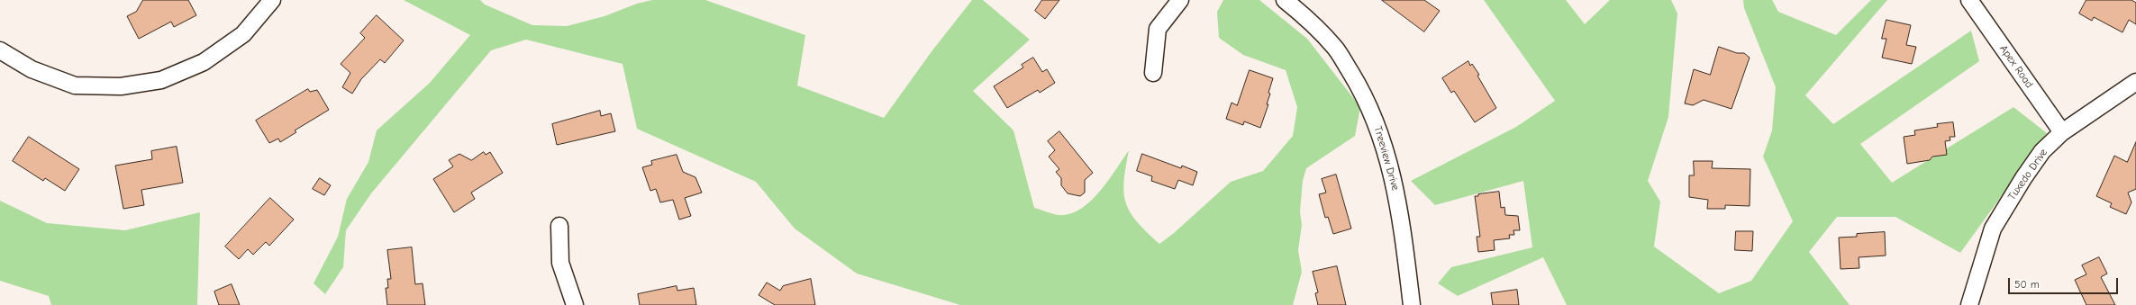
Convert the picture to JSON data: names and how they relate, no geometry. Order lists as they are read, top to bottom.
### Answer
{
  "streets": {
    "street": ["Apex Road", "Treeview Drive", "Tuxedo Drive"]
  },
  "crossings": [
    ["Apex Road", "Tuxedo Drive"]
  ],
  "scale_bar": "50 m"
}
